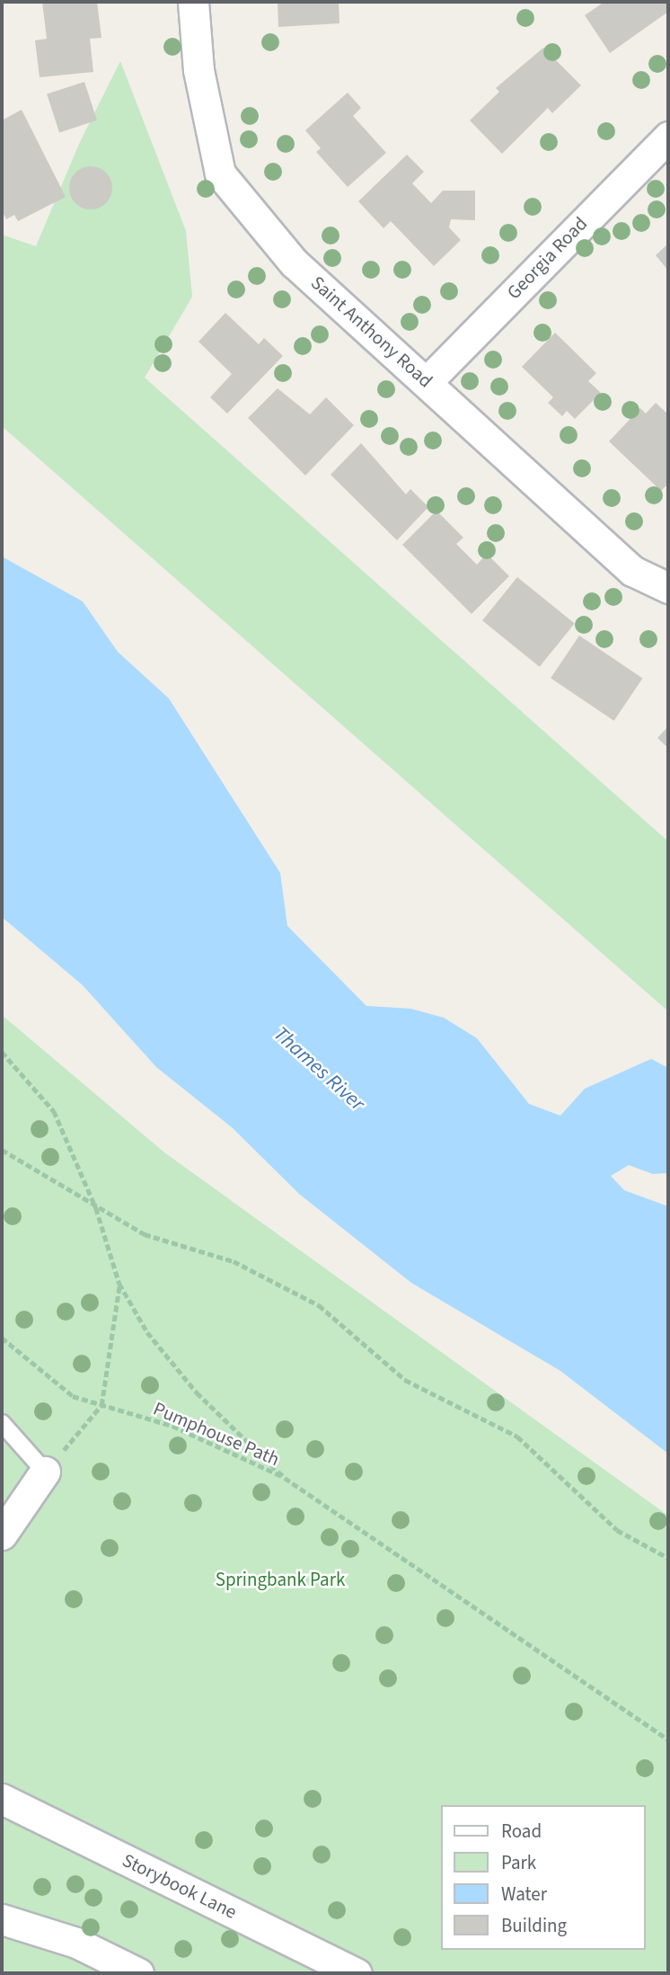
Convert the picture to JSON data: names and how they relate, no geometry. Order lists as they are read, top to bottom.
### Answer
{
  "streets": {
    "street": ["Georgia Road", "Saint Anthony Road", "Storybook Lane"],
    "path": ["Pumphouse Path"]
  },
  "crossings": [
    ["Georgia Road", "Saint Anthony Road"]
  ],
  "water": ["Thames River"],
  "parks": ["Springbank Park"],
  "legend": [
    "Road",
    "Park",
    "Water",
    "Building"
  ]
}
